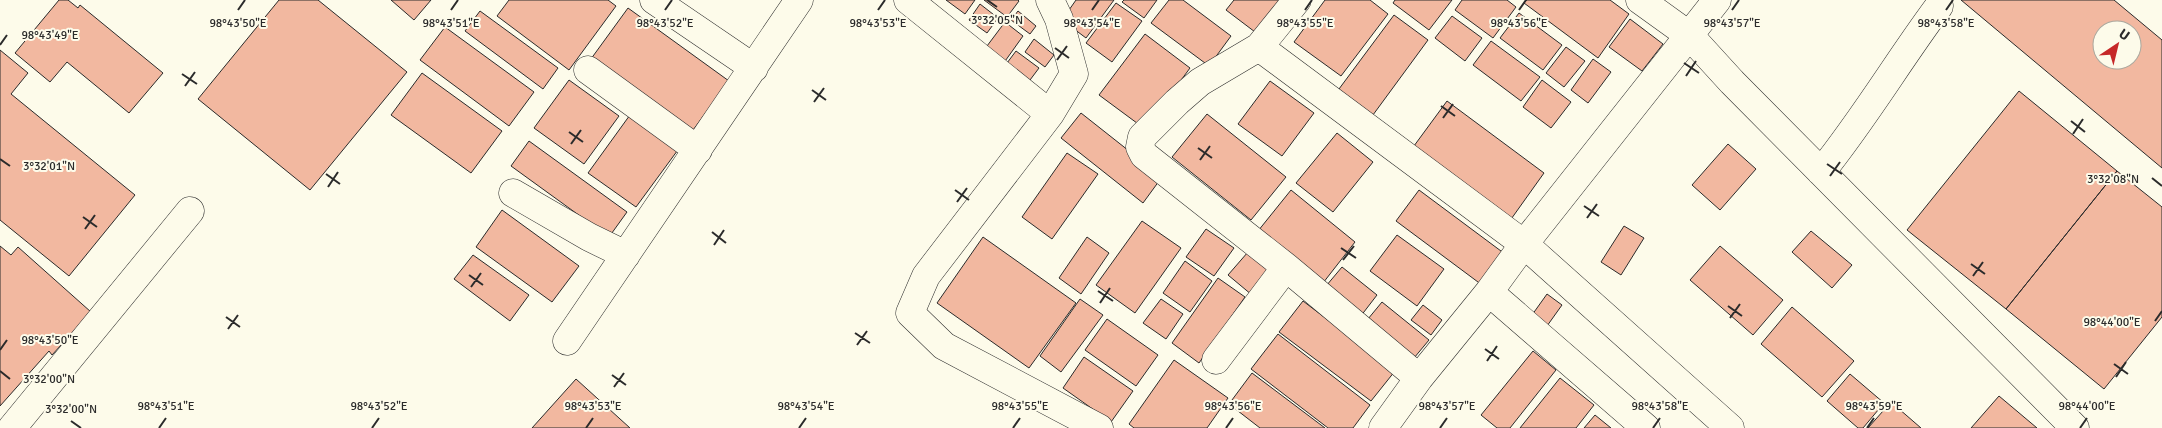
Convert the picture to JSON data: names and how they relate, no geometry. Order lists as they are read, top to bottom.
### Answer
{
  "north": "top right",
  "coordinates": [
    "3°32'05\"N",
    "98°43'50\"E",
    "98°43'51\"E",
    "98°43'52\"E",
    "98°43'53\"E",
    "98°43'54\"E",
    "98°43'55\"E",
    "98°43'56\"E",
    "98°43'57\"E",
    "98°43'58\"E",
    "98°43'49\"E",
    "3°32'01\"N",
    "3°32'08\"N",
    "98°44'00\"E",
    "3°32'00\"N",
    "98°43'59\"E"
  ]
}
